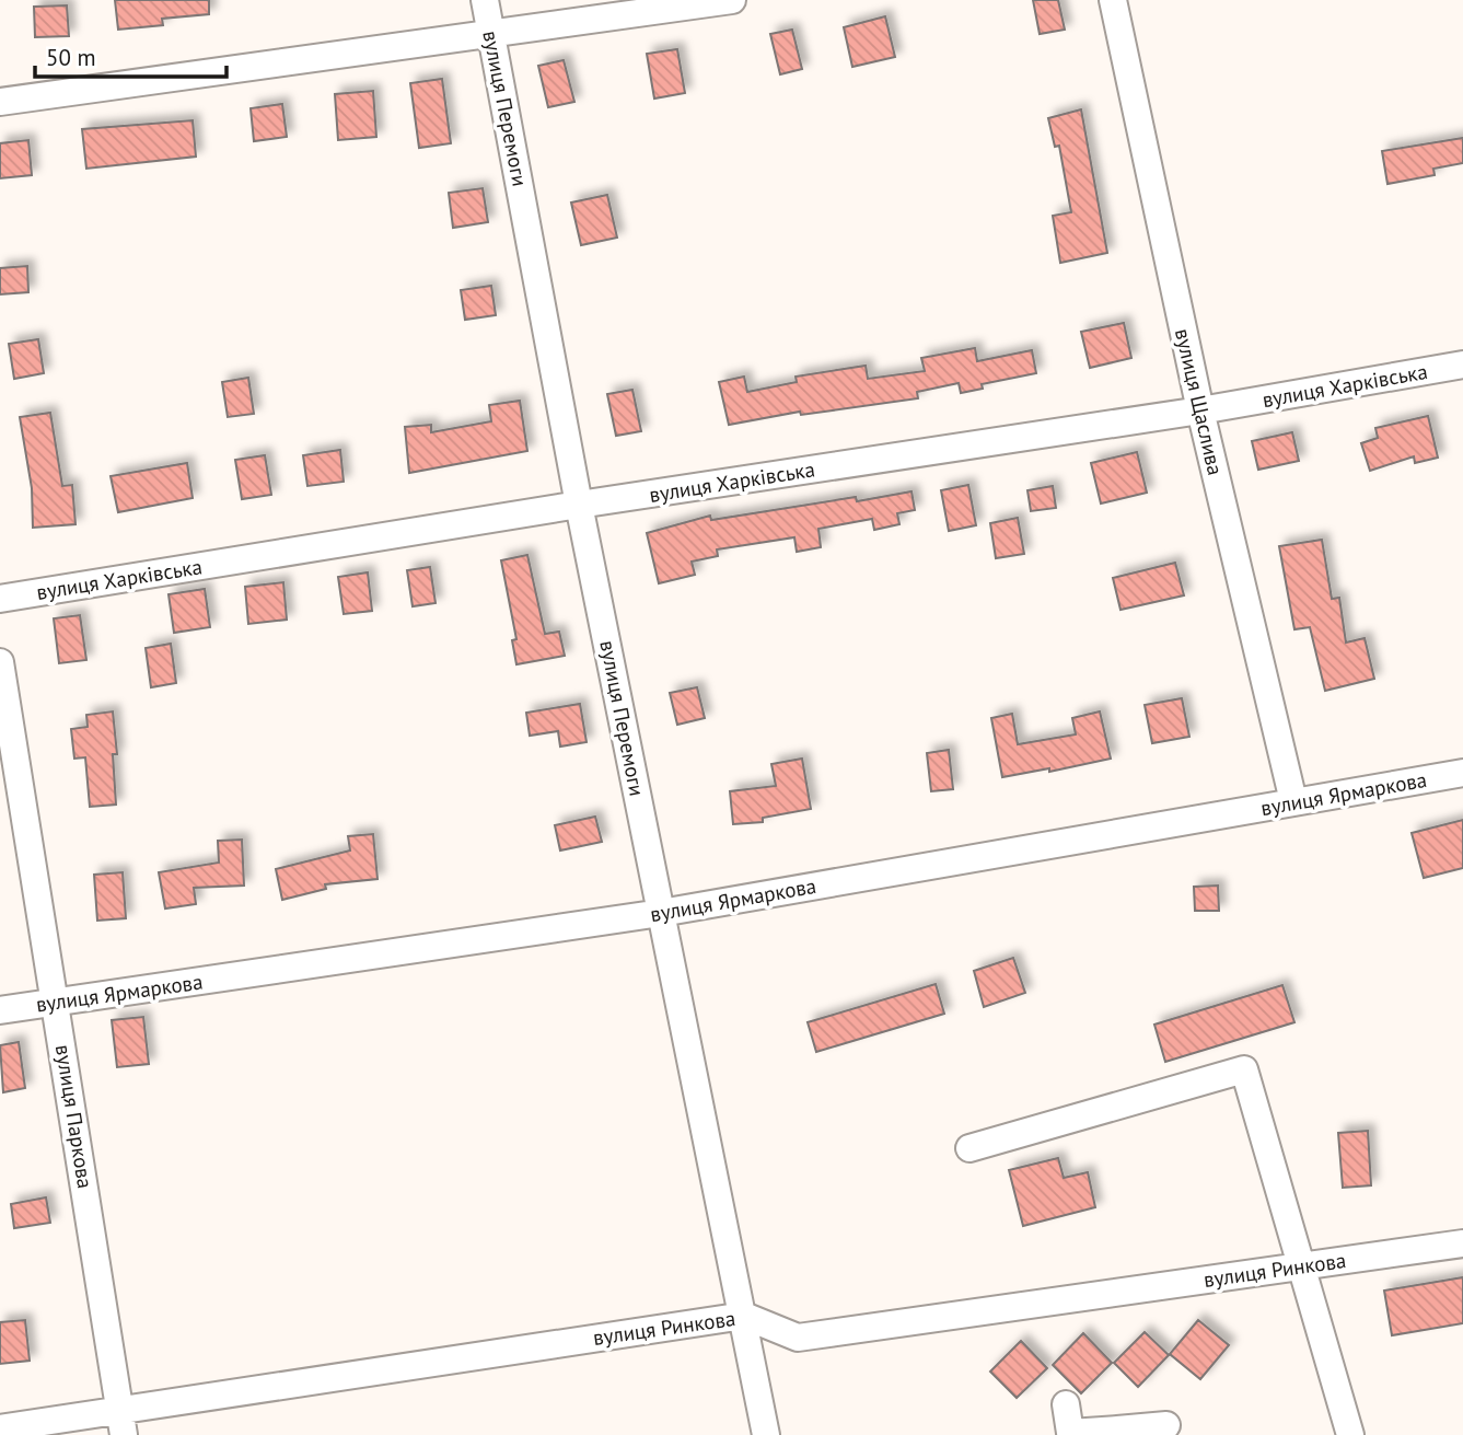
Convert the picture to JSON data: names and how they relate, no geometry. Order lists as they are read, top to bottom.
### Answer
{
  "streets": {
    "street": [
      "вулиця Перемоги",
      "вулиця Харківська",
      "вулиця Щаслива",
      "вулиця Ярмаркова",
      "вулиця Паркова",
      "вулиця Ринкова"
    ]
  },
  "crossings": [
    ["вулиця Перемоги", "вулиця Харківська"],
    ["вулиця Перемоги", "вулиця Ярмаркова"],
    ["вулиця Перемоги", "вулиця Ринкова"],
    ["вулиця Харківська", "вулиця Щаслива"],
    ["вулиця Щаслива", "вулиця Ярмаркова"],
    ["вулиця Ярмаркова", "вулиця Паркова"],
    ["вулиця Паркова", "вулиця Ринкова"]
  ],
  "scale_bar": "50 m"
}
